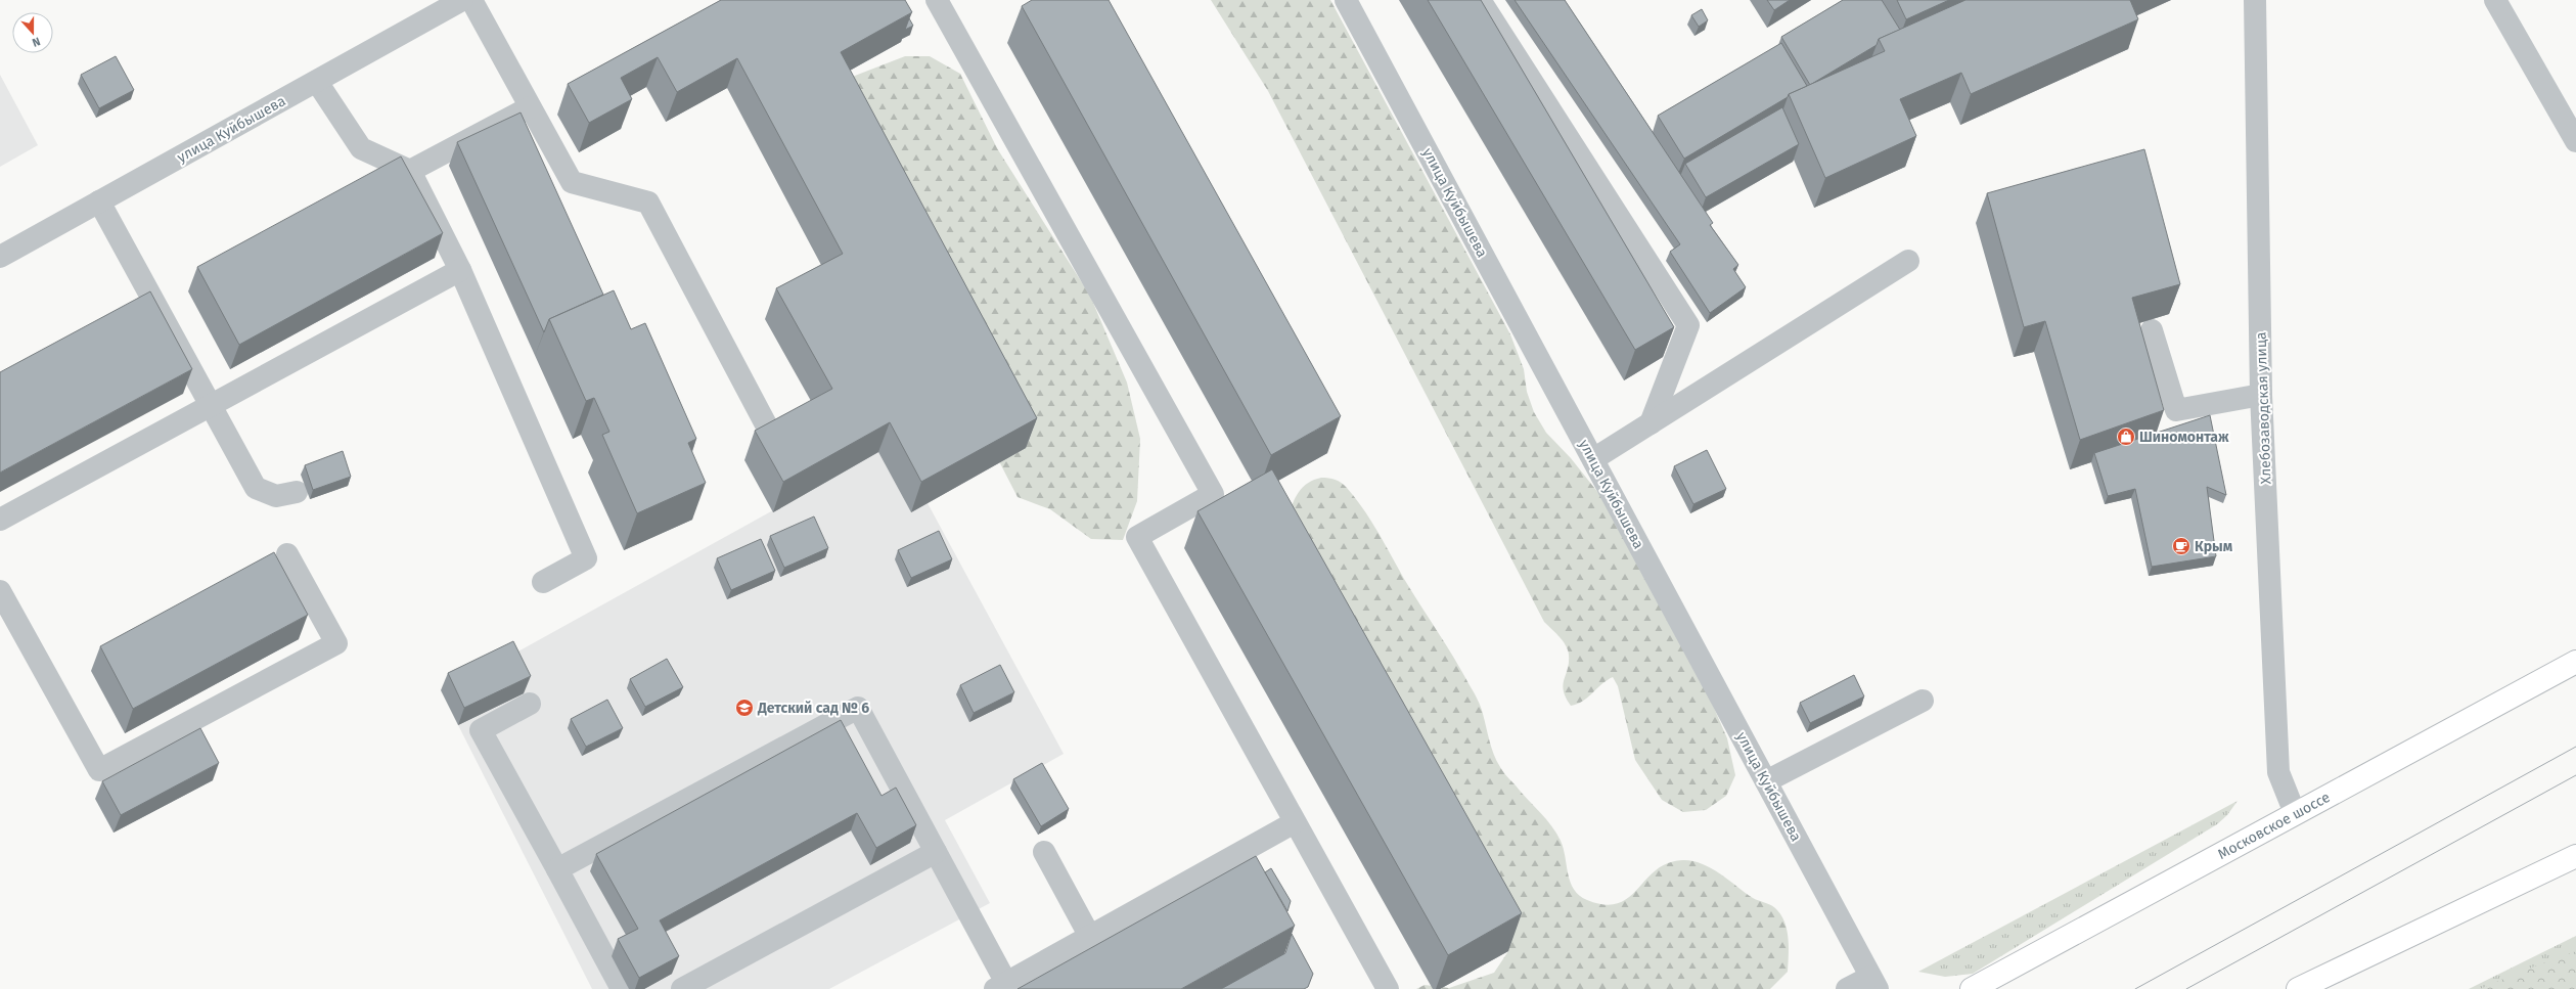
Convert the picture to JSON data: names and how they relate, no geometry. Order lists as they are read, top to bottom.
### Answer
{
  "streets": {
    "main road": ["Московское шоссе"],
    "street": ["улица Куйбышева", "Хлебозаводская улица"]
  },
  "crossings": [
    ["Хлебозаводская улица", "Московское шоссе"]
  ],
  "places": {
    "shop": ["Шиномонтаж"],
    "cafe": ["Крым"],
    "school or university": ["Детский сад № 6"]
  },
  "north": "bottom"
}
